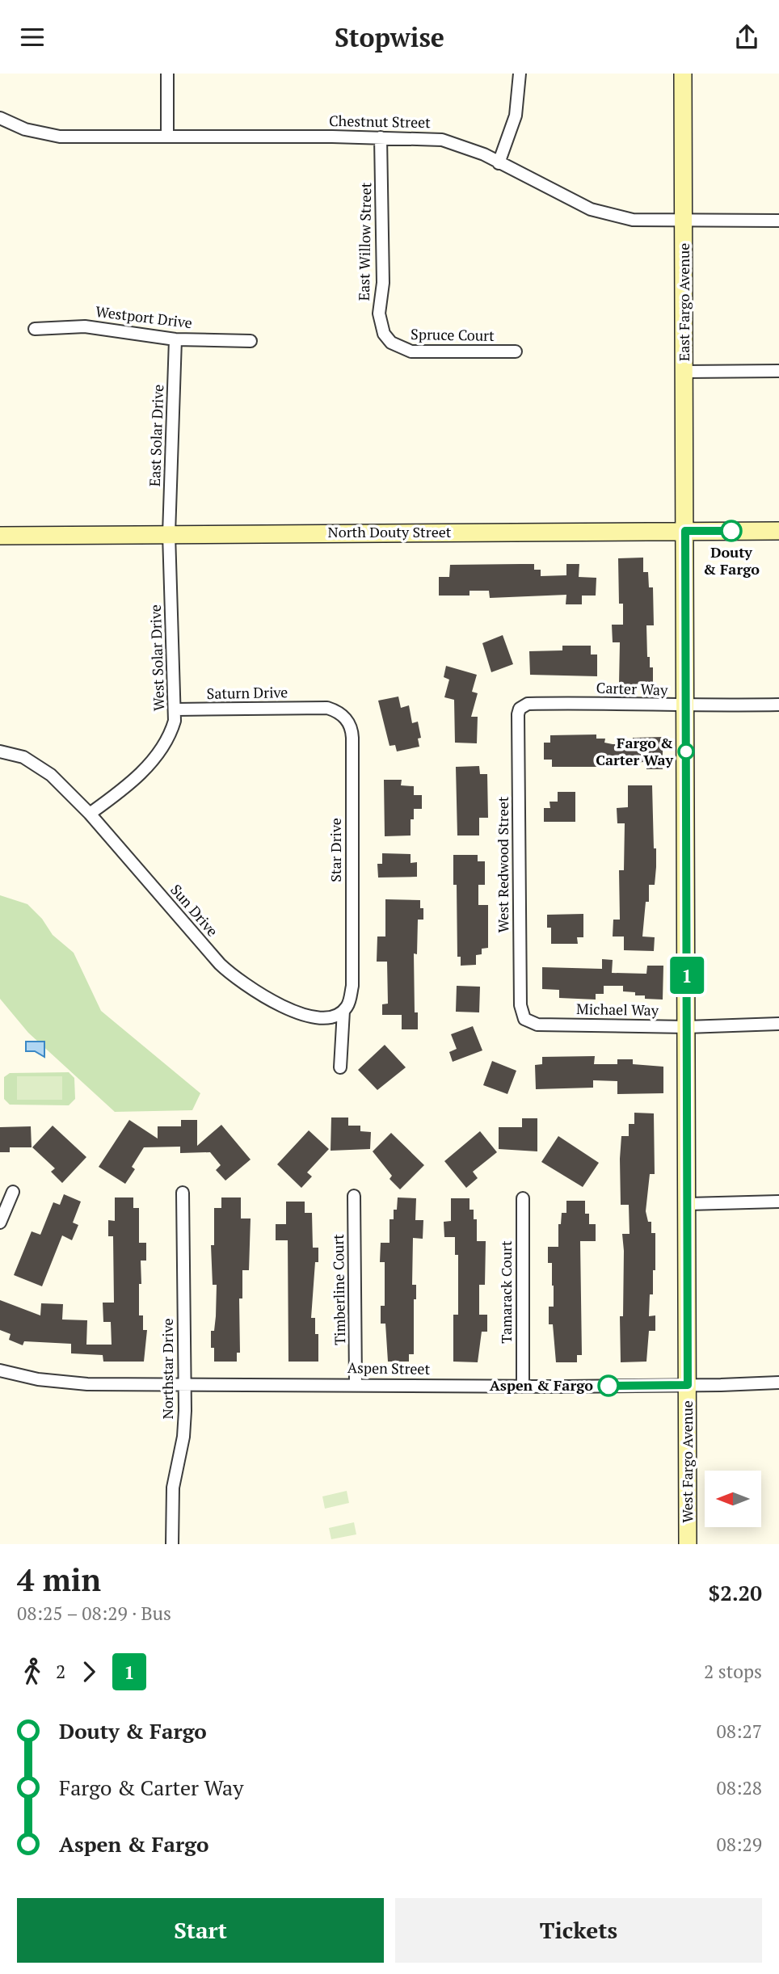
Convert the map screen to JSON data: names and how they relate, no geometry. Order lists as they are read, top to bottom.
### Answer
{
  "streets": {
    "main road": ["East Fargo Avenue", "North Douty Street", "West Fargo Avenue"],
    "street": [
      "Chestnut Street",
      "East Willow Street",
      "Westport Drive",
      "Spruce Court",
      "East Solar Drive",
      "West Solar Drive",
      "Carter Way",
      "Saturn Drive",
      "Star Drive",
      "West Redwood Street",
      "Sun Drive",
      "Michael Way",
      "Timberline Court",
      "Tamarack Court",
      "Northstar Drive",
      "Aspen Street"
    ]
  },
  "crossings": [
    ["Chestnut Street", "East Willow Street"],
    ["Chestnut Street", "East Fargo Avenue"],
    ["East Willow Street", "Spruce Court"],
    ["East Fargo Avenue", "North Douty Street"],
    ["East Fargo Avenue", "West Fargo Avenue"],
    ["Westport Drive", "East Solar Drive"],
    ["East Solar Drive", "North Douty Street"],
    ["East Solar Drive", "West Solar Drive"],
    ["North Douty Street", "West Solar Drive"],
    ["North Douty Street", "West Fargo Avenue"],
    ["West Solar Drive", "Saturn Drive"],
    ["West Solar Drive", "Sun Drive"],
    ["Carter Way", "West Redwood Street"],
    ["Carter Way", "West Fargo Avenue"],
    ["Saturn Drive", "Star Drive"],
    ["Star Drive", "Sun Drive"],
    ["West Redwood Street", "Michael Way"],
    ["Michael Way", "West Fargo Avenue"],
    ["Timberline Court", "Aspen Street"],
    ["Tamarack Court", "Aspen Street"],
    ["Northstar Drive", "Aspen Street"],
    ["Aspen Street", "West Fargo Avenue"]
  ],
  "places": ["Douty & Fargo", "Fargo & Carter Way", "Aspen & Fargo"],
  "lines": ["bus line 1"],
  "north": "left",
  "page": {
    "header": "Stopwise",
    "on_map": "1",
    "heading": ["4 min", "08:25 – 08:29 · Bus", "$2.20"],
    "legs": ["2", "1", "2 stops"],
    "list": [
      {
        "name": "Douty & Fargo",
        "value": "08:27"
      },
      {
        "name": "Fargo & Carter Way",
        "value": "08:28"
      },
      {
        "name": "Aspen & Fargo",
        "value": "08:29"
      }
    ],
    "buttons": ["Start", "Tickets"]
  }
}
